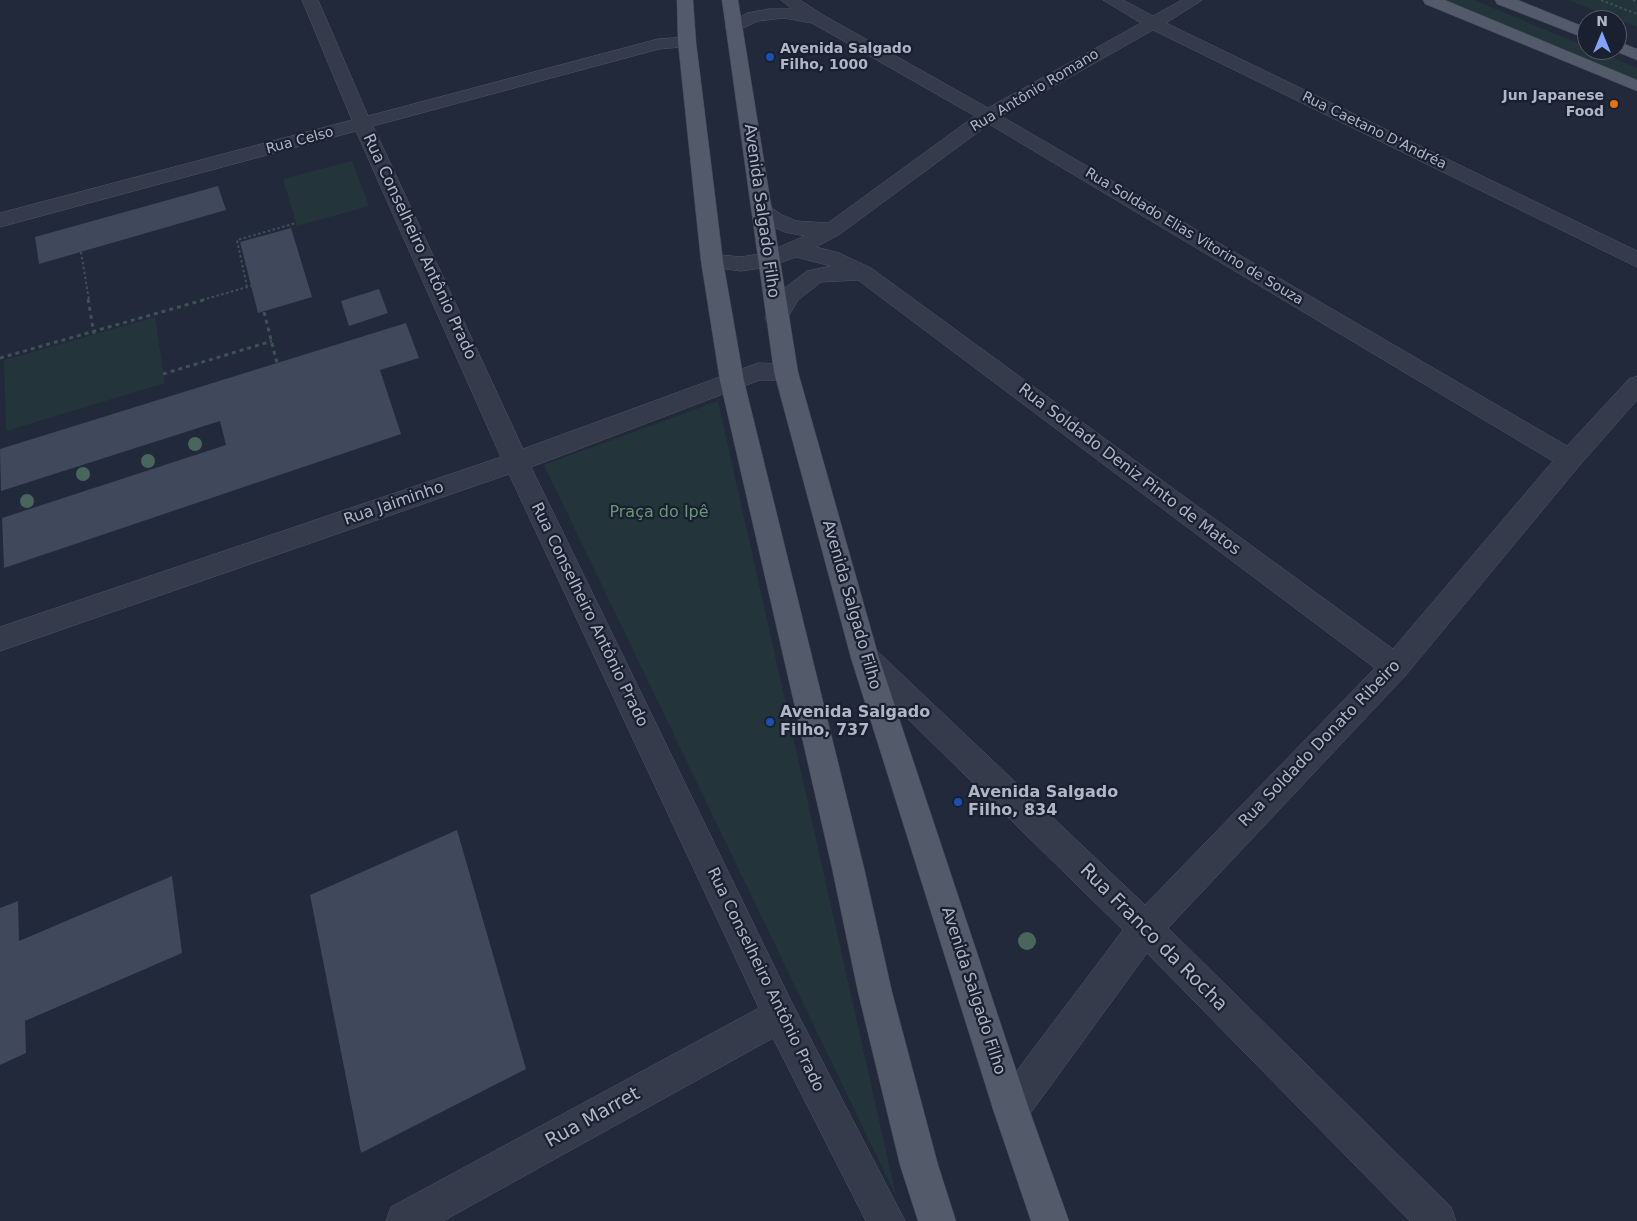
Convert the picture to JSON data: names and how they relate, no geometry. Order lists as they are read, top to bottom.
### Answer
{
  "streets": {
    "main road": ["Avenida Salgado Filho"],
    "street": [
      "Rua Antônio Romano",
      "Rua Caetano D'Andréa",
      "Rua Celso",
      "Rua Soldado Elias Vitorino de Souza",
      "Rua Conselheiro Antônio Prado",
      "Rua Soldado Deniz Pinto de Matos",
      "Rua Jaiminho",
      "Rua Soldado Donato Ribeiro",
      "Rua Franco da Rocha",
      "Rua Marret"
    ]
  },
  "crossings": [
    ["Rua Antônio Romano", "Rua Caetano D'Andréa"],
    ["Rua Antônio Romano", "Avenida Salgado Filho"],
    ["Rua Antônio Romano", "Rua Soldado Elias Vitorino de Souza"],
    ["Rua Antônio Romano", "Rua Soldado Deniz Pinto de Matos"],
    ["Rua Celso", "Rua Conselheiro Antônio Prado"],
    ["Avenida Salgado Filho", "Rua Soldado Elias Vitorino de Souza"],
    ["Avenida Salgado Filho", "Rua Jaiminho"],
    ["Avenida Salgado Filho", "Rua Soldado Donato Ribeiro"],
    ["Avenida Salgado Filho", "Rua Franco da Rocha"],
    ["Rua Soldado Elias Vitorino de Souza", "Rua Soldado Donato Ribeiro"],
    ["Rua Conselheiro Antônio Prado", "Rua Jaiminho"],
    ["Rua Conselheiro Antônio Prado", "Rua Marret"],
    ["Rua Soldado Deniz Pinto de Matos", "Rua Soldado Donato Ribeiro"],
    ["Rua Soldado Donato Ribeiro", "Rua Franco da Rocha"]
  ],
  "parks": ["Praça do Ipê"],
  "places": [
    "Avenida Salgado Filho, 1000",
    "Jun Japanese Food",
    "Avenida Salgado Filho, 737",
    "Avenida Salgado Filho, 834"
  ],
  "north": "top"
}
